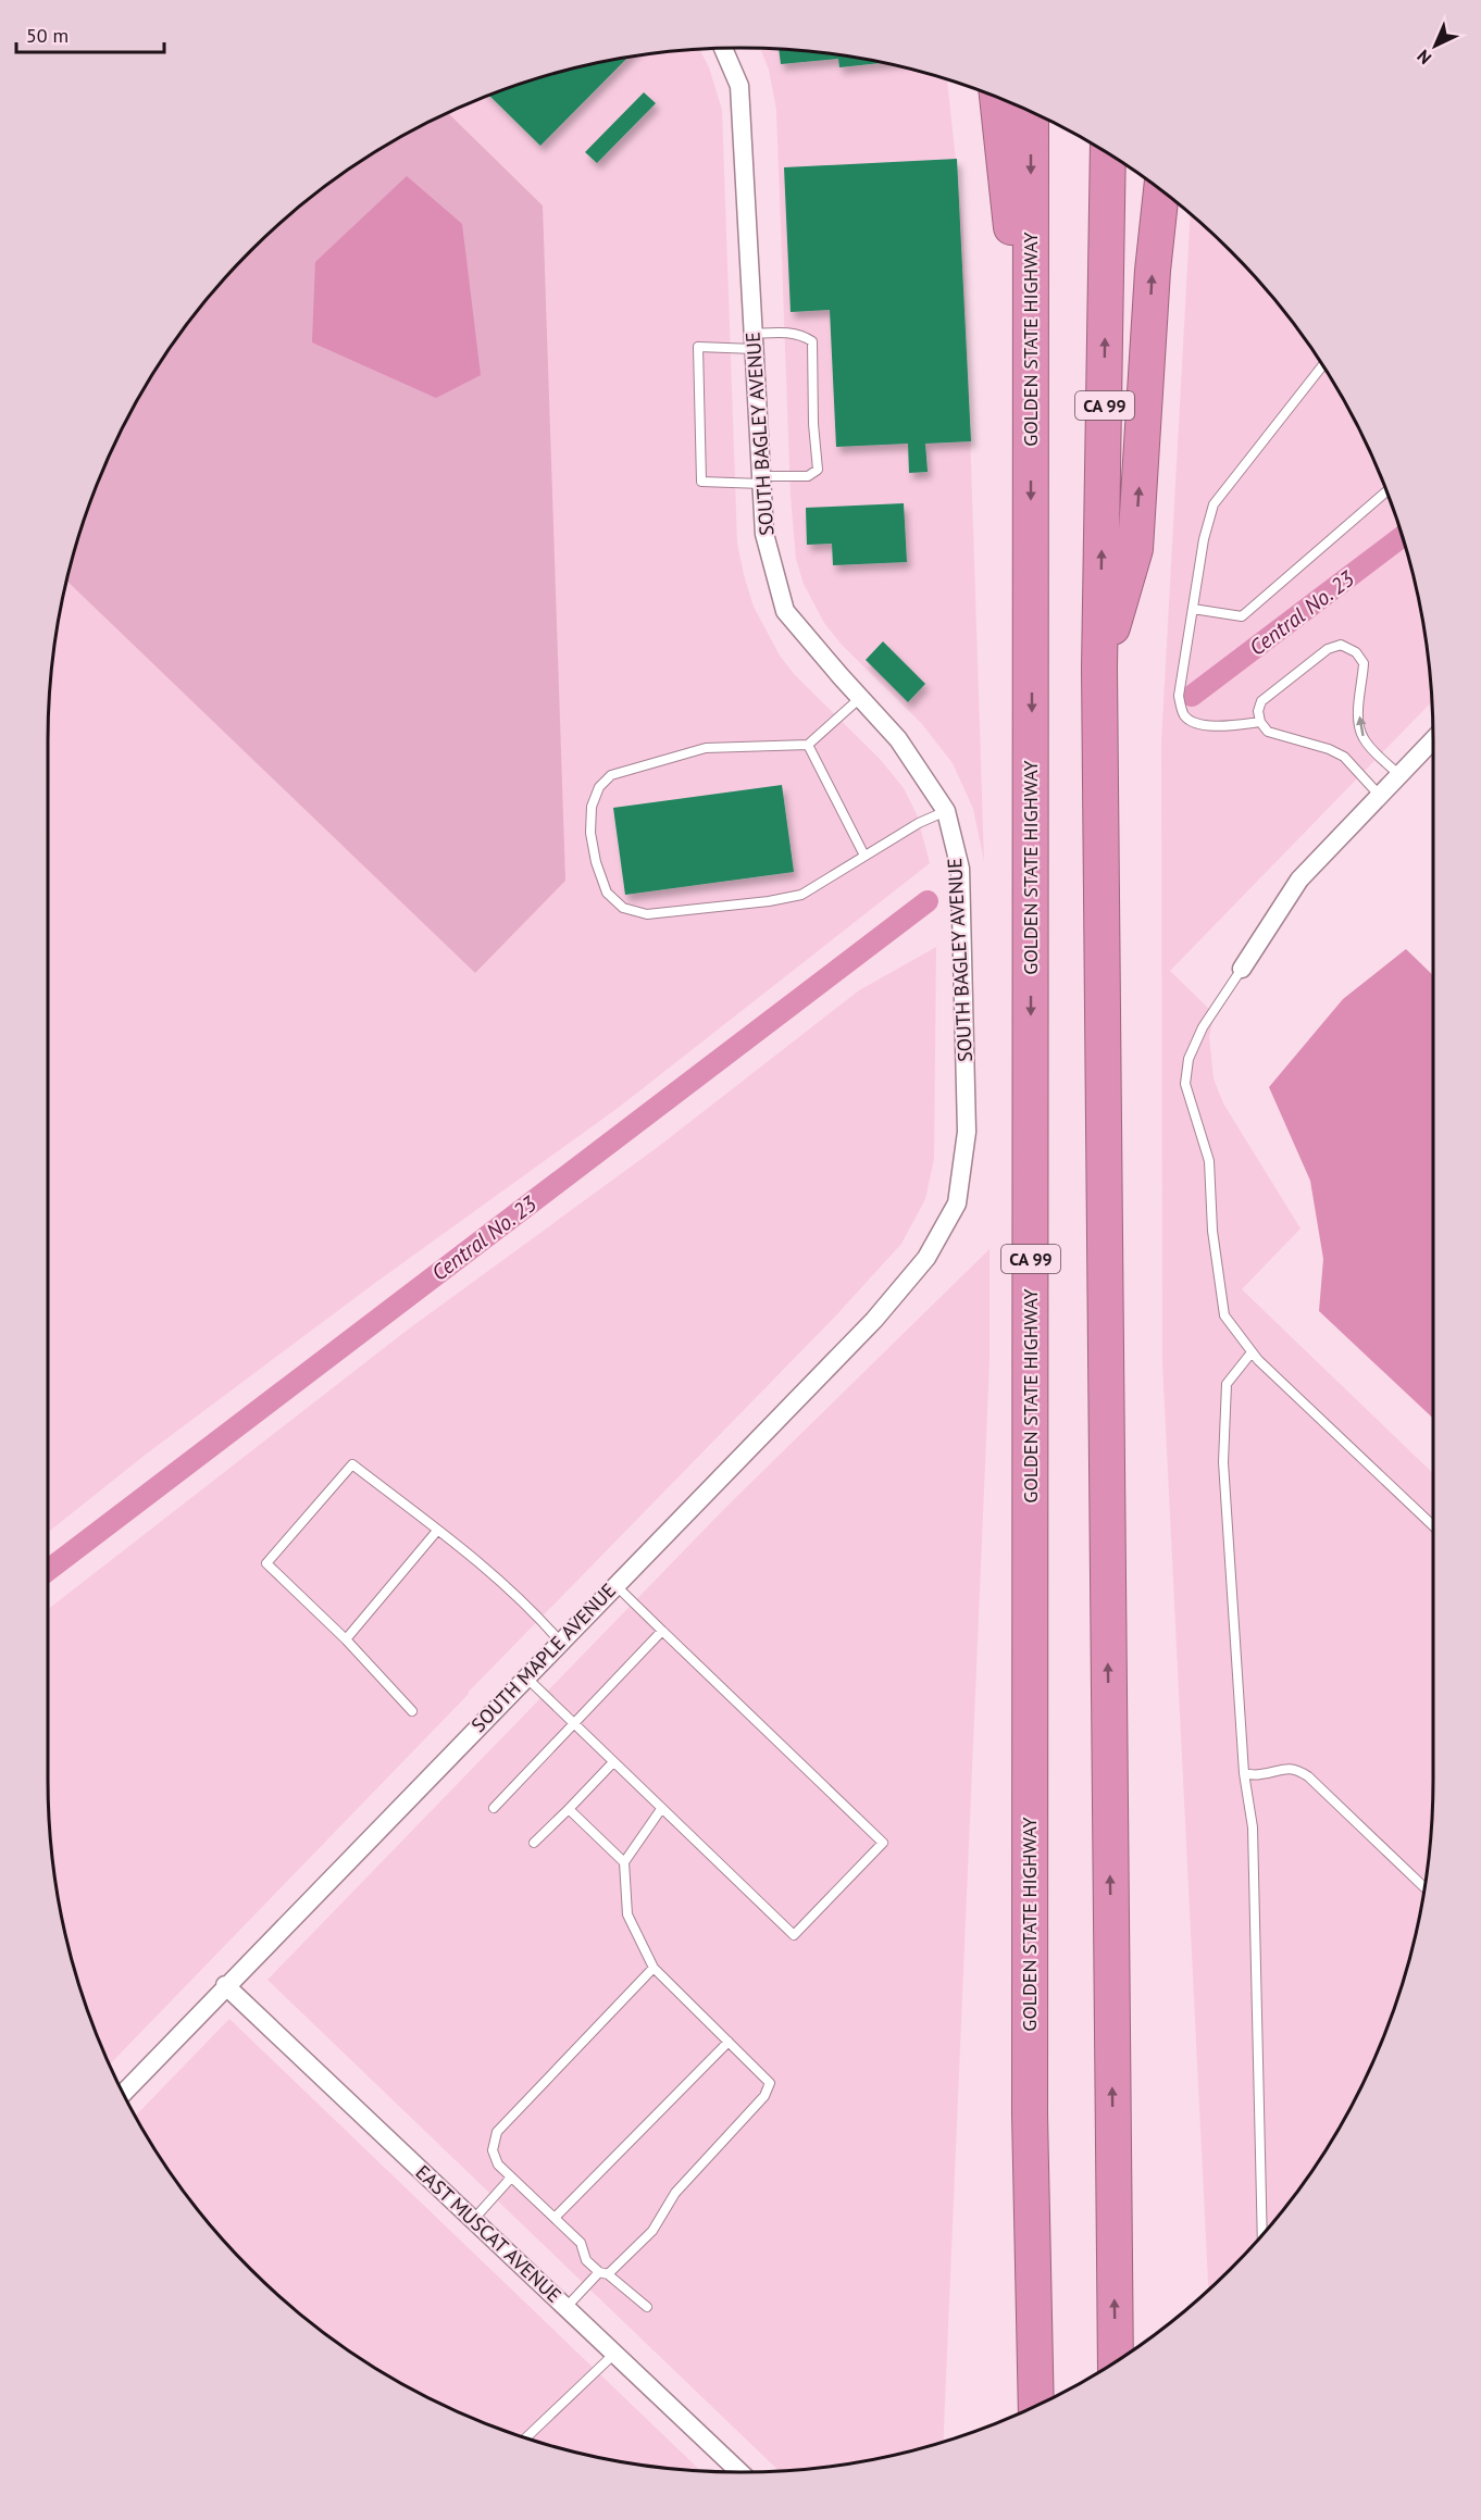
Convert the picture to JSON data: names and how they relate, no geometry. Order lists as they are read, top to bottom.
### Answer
{
  "streets": {
    "highway": ["GOLDEN STATE HIGHWAY", "CA 99"],
    "street": ["SOUTH BAGLEY AVENUE", "SOUTH MAPLE AVENUE", "EAST MUSCAT AVENUE"]
  },
  "crossings": [
    ["SOUTH BAGLEY AVENUE", "SOUTH MAPLE AVENUE"],
    ["SOUTH MAPLE AVENUE", "EAST MUSCAT AVENUE"]
  ],
  "water": ["Central No. 23"],
  "scale_bar": "50 m",
  "north": "bottom left"
}
